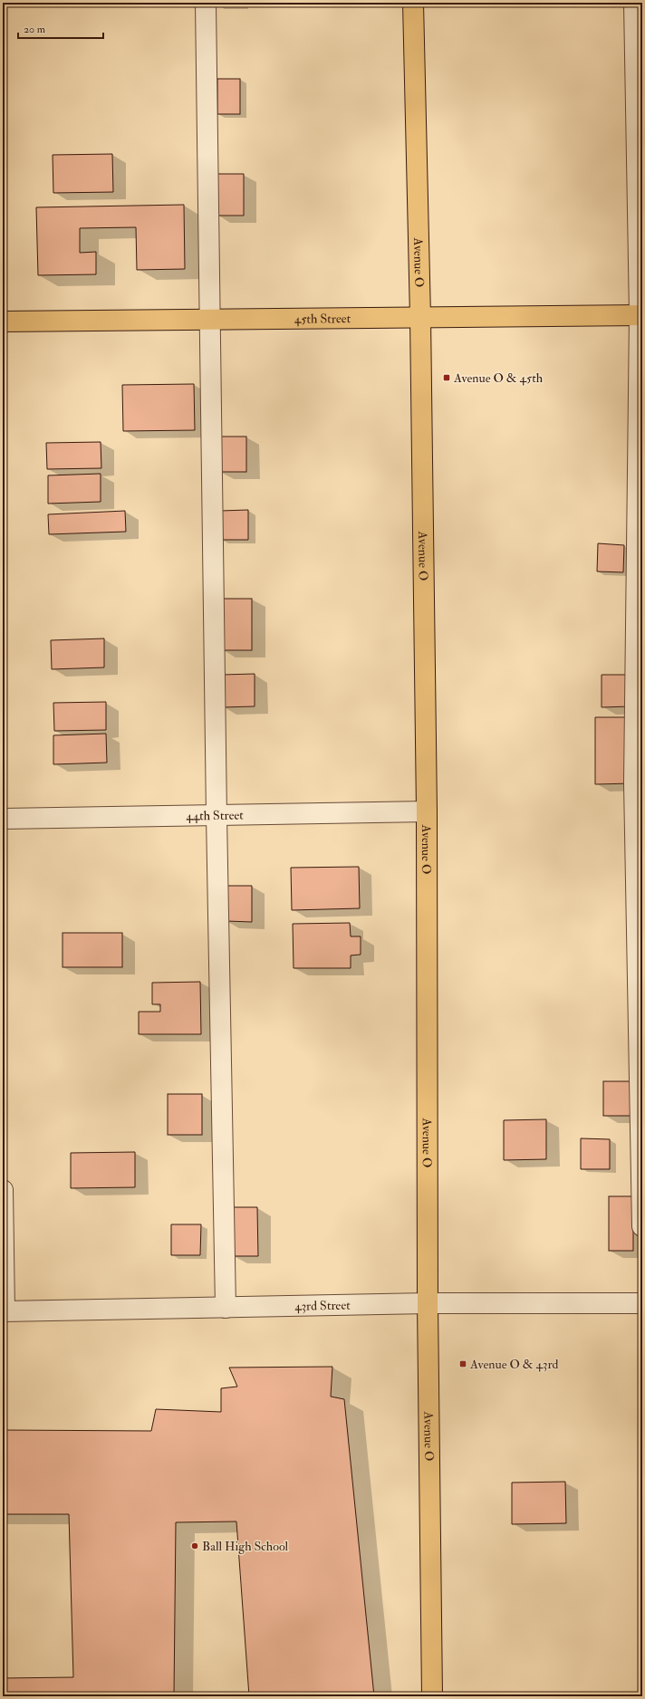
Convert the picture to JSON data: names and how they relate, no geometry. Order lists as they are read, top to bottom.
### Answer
{
  "streets": {
    "main road": ["Avenue O", "45th Street"],
    "street": ["44th Street", "43rd Street"]
  },
  "crossings": [
    ["Avenue O", "45th Street"],
    ["Avenue O", "44th Street"],
    ["Avenue O", "43rd Street"]
  ],
  "places": {
    "transit": ["Avenue O & 45th", "Avenue O & 43rd"],
    "other": ["Ball High School"]
  },
  "scale_bar": "20 m"
}
